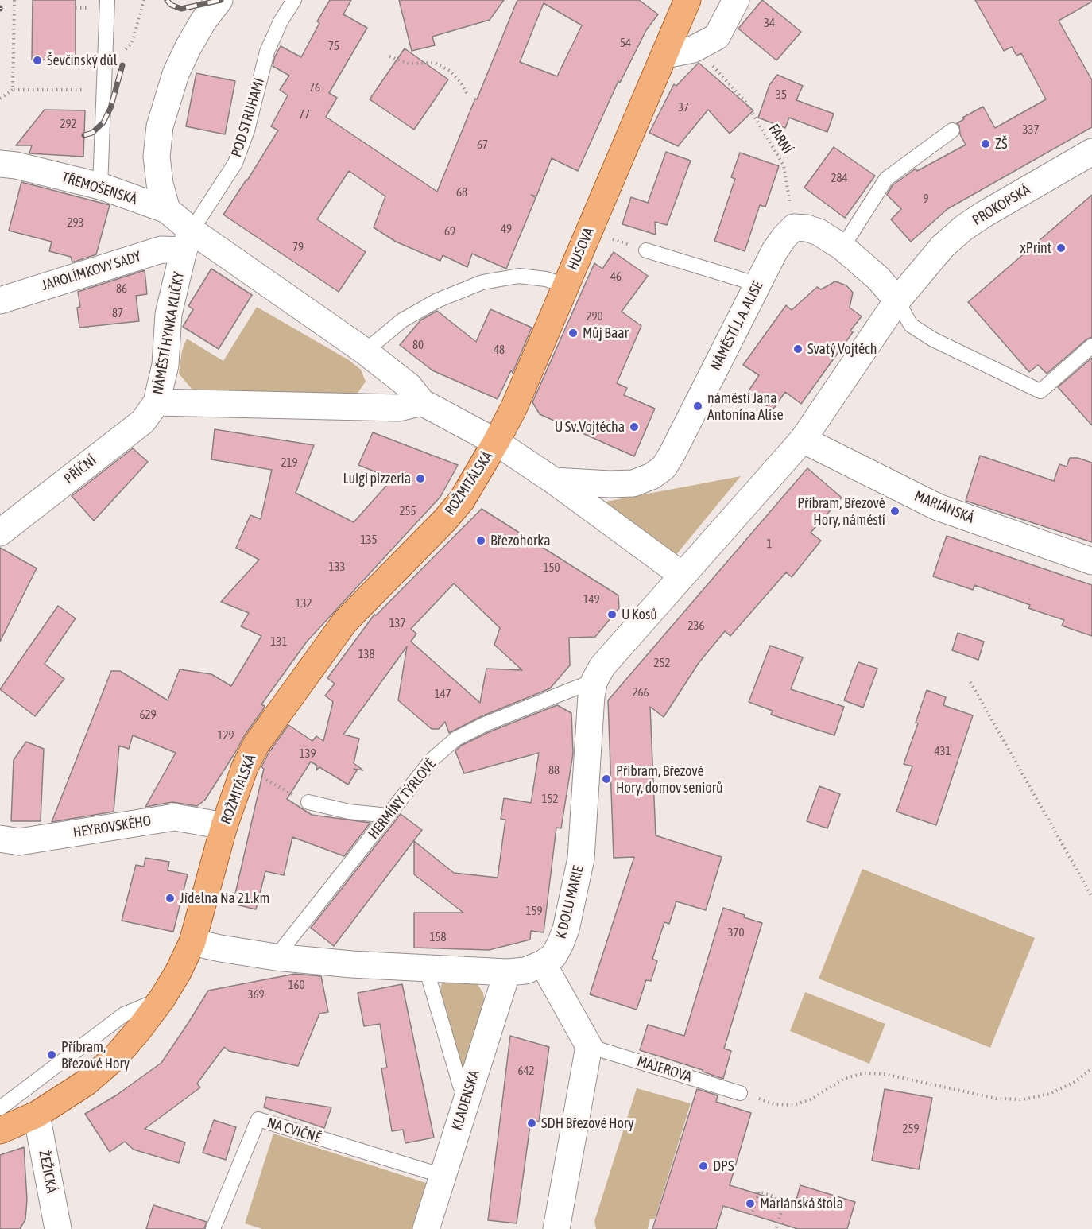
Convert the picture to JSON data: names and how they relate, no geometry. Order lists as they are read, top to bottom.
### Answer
{
  "streets": {
    "main road": ["HUSOVA", "ROŽMITÁLSKÁ"],
    "street": [
      "TŘEMOŠENSKÁ",
      "PROKOPSKÁ",
      "JAROLÍMKOVY SADY",
      "NÁMĚSTÍ J. A. ALISE",
      "NÁMĚSTÍ HYNKA KLIČKY",
      "PŘÍČNÍ",
      "MARIÁNSKÁ",
      "HEYROVSKÉHO",
      "K DOLU MARIE",
      "KLADENSKÁ",
      "ŽEŽICKÁ"
    ],
    "lane": [
      "POD STRUHAMI",
      "HERMÍNY TÝRLOVÉ",
      "MAJEROVA",
      "NA CVIČNĚ"
    ],
    "path": ["FARNÍ"]
  },
  "crossings": [
    ["POD STRUHAMI", "TŘEMOŠENSKÁ"],
    ["POD STRUHAMI", "JAROLÍMKOVY SADY"],
    ["POD STRUHAMI", "NÁMĚSTÍ HYNKA KLIČKY"],
    ["FARNÍ", "NÁMĚSTÍ J. A. ALISE"],
    ["TŘEMOŠENSKÁ", "JAROLÍMKOVY SADY"],
    ["TŘEMOŠENSKÁ", "NÁMĚSTÍ HYNKA KLIČKY"],
    ["HUSOVA", "ROŽMITÁLSKÁ"],
    ["JAROLÍMKOVY SADY", "NÁMĚSTÍ HYNKA KLIČKY"],
    ["NÁMĚSTÍ HYNKA KLIČKY", "PŘÍČNÍ"],
    ["ROŽMITÁLSKÁ", "HEYROVSKÉHO"],
    ["ROŽMITÁLSKÁ", "K DOLU MARIE"],
    ["ROŽMITÁLSKÁ", "ŽEŽICKÁ"],
    ["HERMÍNY TÝRLOVÉ", "K DOLU MARIE"],
    ["K DOLU MARIE", "KLADENSKÁ"],
    ["KLADENSKÁ", "NA CVIČNĚ"]
  ],
  "places": [
    "Ševčinský důl",
    "ZŠ",
    "xPrint",
    "Můj Baar",
    "Svatý Vojtěch",
    "náměstí Jana Antonína Alise",
    "U Sv.Vojtěcha",
    "Luigi pizzeria",
    "Příbram, Březové Hory, náměstí",
    "Březohorka",
    "U Kosů",
    "Příbram, Březové Hory, domov seniorů",
    "Jídelna Na 21.km",
    "Příbram, Březové Hory",
    "SDH Březové Hory",
    "DPS",
    "Mariánská štola"
  ],
  "house_numbers": [
    "34",
    "54",
    "75",
    "76",
    "35",
    "37",
    "77",
    "292",
    "337",
    "67",
    "284",
    "68",
    "9",
    "293",
    "49",
    "69",
    "79",
    "46",
    "86",
    "87",
    "290",
    "80",
    "48",
    "219",
    "255",
    "135",
    "1",
    "133",
    "150",
    "149",
    "132",
    "137",
    "236",
    "131",
    "138",
    "252",
    "266",
    "147",
    "629",
    "129",
    "431",
    "139",
    "88",
    "152",
    "159",
    "370",
    "158",
    "160",
    "369",
    "642",
    "259"
  ]
}
